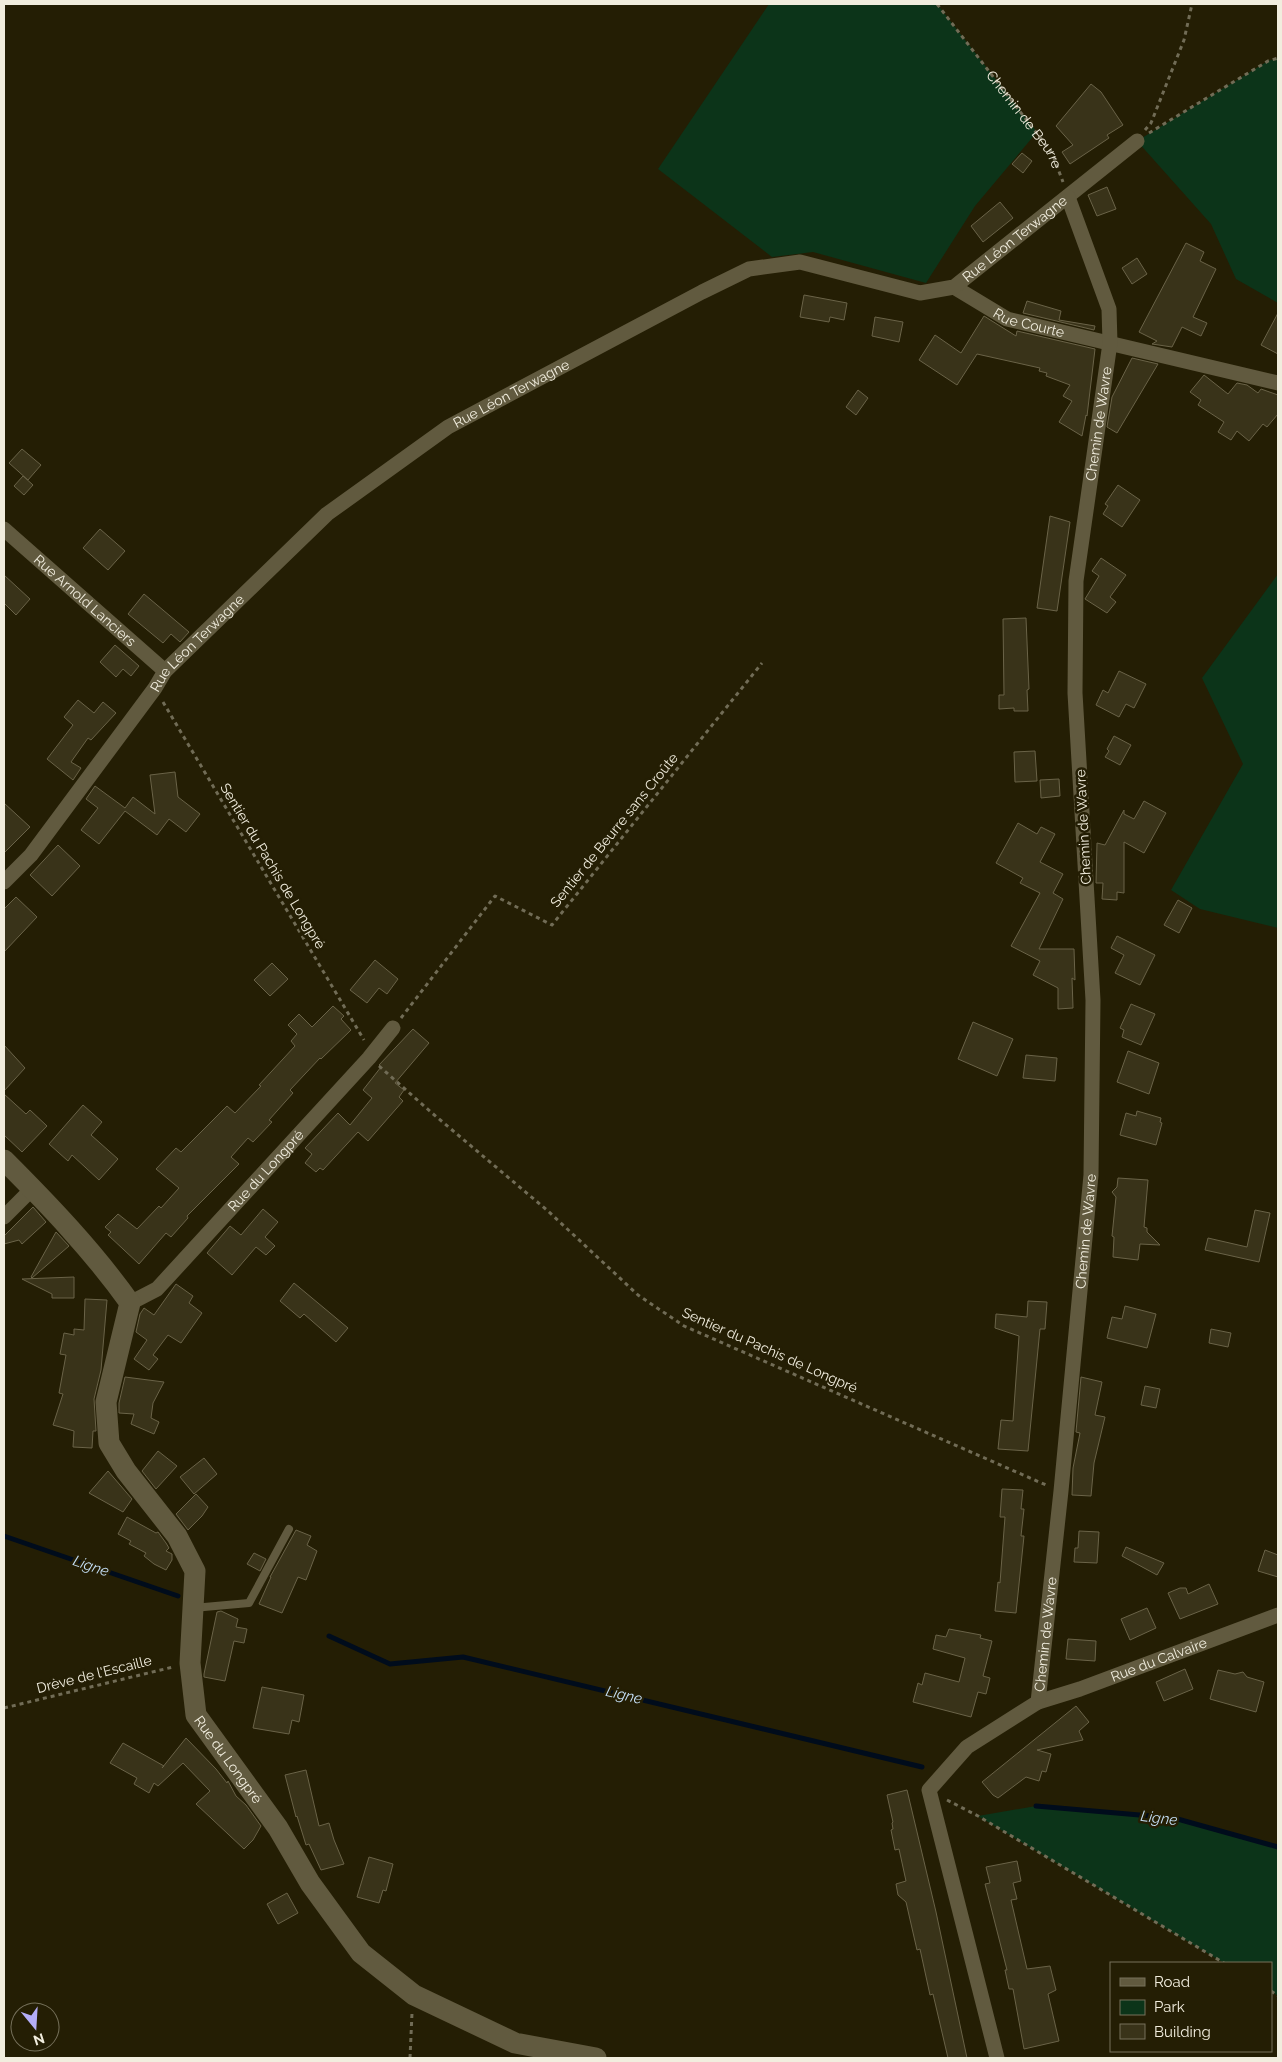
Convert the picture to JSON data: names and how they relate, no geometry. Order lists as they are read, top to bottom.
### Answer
{
  "streets": {
    "street": [
      "Rue Léon Terwagne",
      "Rue Courte",
      "Chemin de Wavre",
      "Rue Arnold Lanciers",
      "Rue du Longpré",
      "Rue du Calvaire"
    ],
    "path": [
      "Chemin de Beurre",
      "Sentier de Beurre sans Croûte",
      "Sentier du Pachis de Longpré",
      "Drève de l'Escaille"
    ]
  },
  "crossings": [
    ["Chemin de Beurre", "Rue Léon Terwagne"],
    ["Rue Léon Terwagne", "Rue Courte"],
    ["Rue Léon Terwagne", "Rue Arnold Lanciers"],
    ["Rue Léon Terwagne", "Sentier du Pachis de Longpré"],
    ["Rue Courte", "Chemin de Wavre"],
    ["Chemin de Wavre", "Sentier du Pachis de Longpré"],
    ["Chemin de Wavre", "Rue du Calvaire"],
    ["Sentier de Beurre sans Croûte", "Rue du Longpré"],
    ["Sentier du Pachis de Longpré", "Rue du Longpré"],
    ["Rue du Longpré", "Drève de l'Escaille"]
  ],
  "water": ["Ligne"],
  "legend": ["Road", "Park", "Building"],
  "north": "bottom"
}
